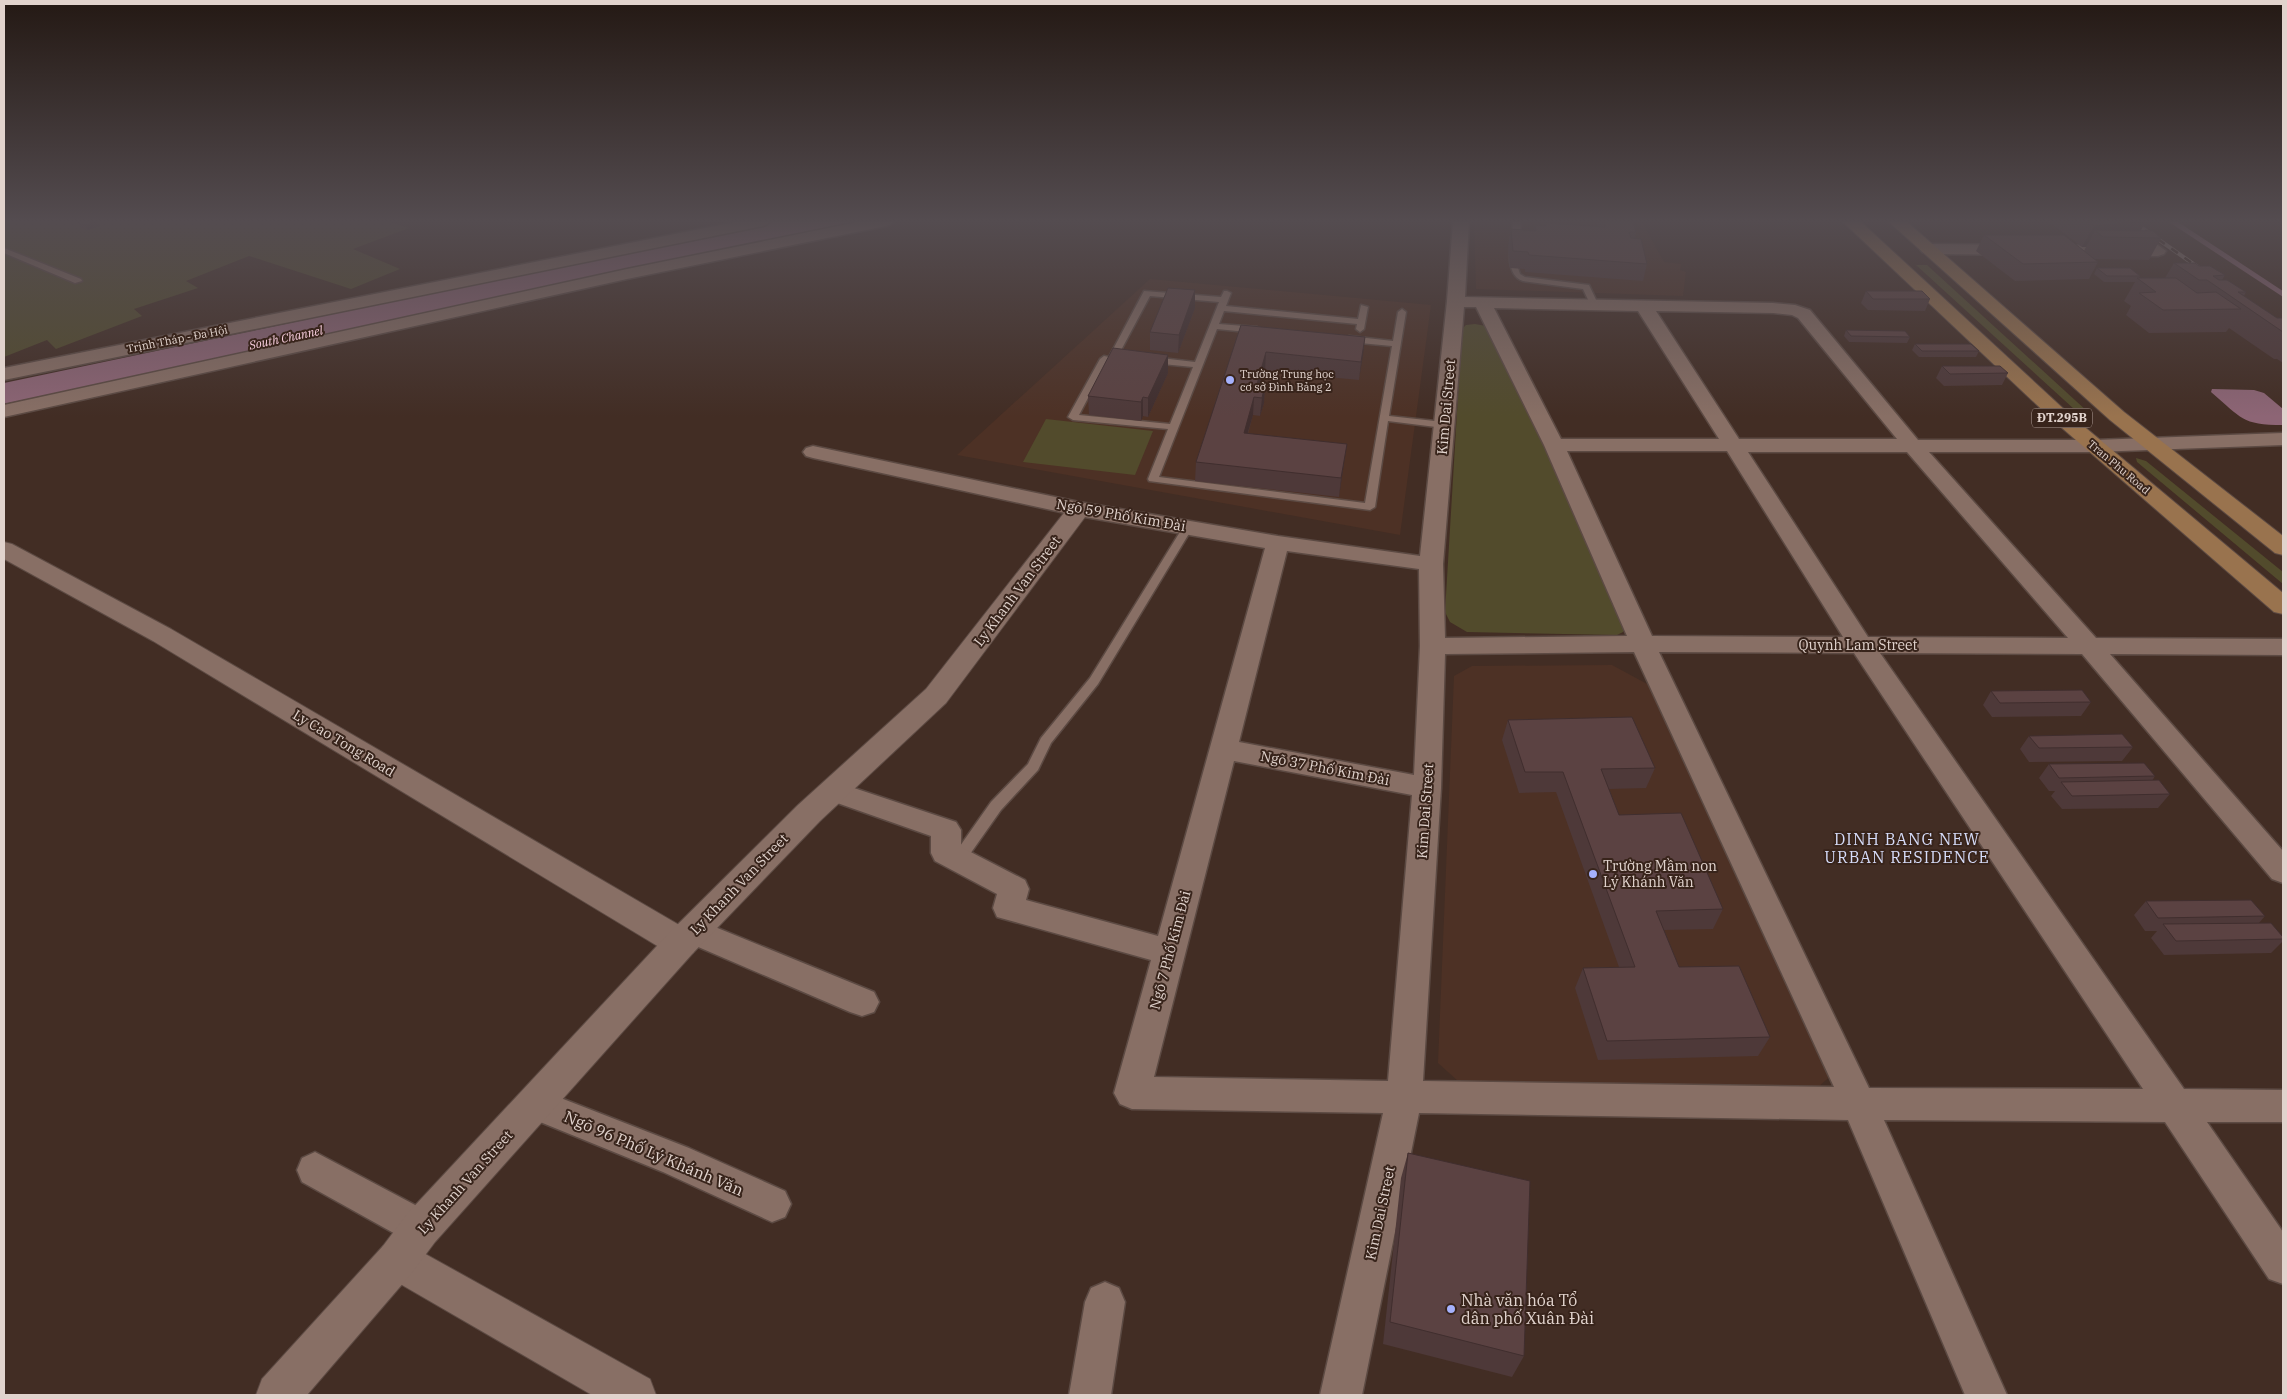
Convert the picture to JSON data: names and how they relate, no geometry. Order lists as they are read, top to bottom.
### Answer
{
  "streets": {
    "main road": ["ĐT.295B", "Tran Phu Road"],
    "street": [
      "Trịnh Tháp - Đa Hội",
      "Kim Dai Street",
      "Ngõ 59 Phố Kim Đài",
      "Ly Khanh Van Street",
      "Quynh Lam Street",
      "Ly Cao Tong Road",
      "Ngõ 37 Phố Kim Đài",
      "Ngõ 7 Phố Kim Đài",
      "Ngõ 96 Phố Lý Khánh Văn"
    ]
  },
  "crossings": [
    ["Kim Dai Street", "Ngõ 59 Phố Kim Đài"],
    ["Kim Dai Street", "Quynh Lam Street"],
    ["Kim Dai Street", "Ngõ 37 Phố Kim Đài"],
    ["Kim Dai Street", "Ngõ 7 Phố Kim Đài"],
    ["Ngõ 59 Phố Kim Đài", "Ly Khanh Van Street"],
    ["Ngõ 59 Phố Kim Đài", "Ngõ 7 Phố Kim Đài"],
    ["Ly Khanh Van Street", "Ly Cao Tong Road"],
    ["Ly Khanh Van Street", "Ngõ 96 Phố Lý Khánh Văn"],
    ["Ngõ 37 Phố Kim Đài", "Ngõ 7 Phố Kim Đài"]
  ],
  "districts": ["DINH BANG NEW URBAN RESIDENCE"],
  "water": ["South Channel"],
  "places": ["Trường Trung học cơ sở Đình Bảng 2", "Trường Mầm non Lý Khánh Văn", "Nhà văn hóa Tổ dân phố Xuân Đài"]
}
